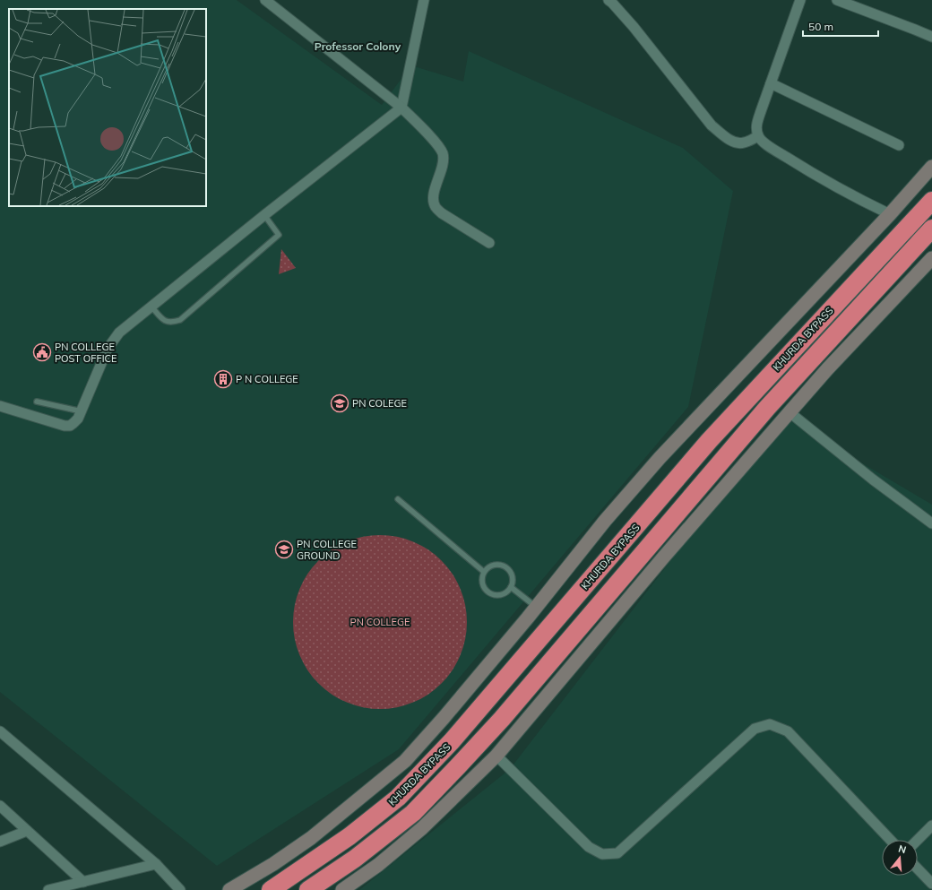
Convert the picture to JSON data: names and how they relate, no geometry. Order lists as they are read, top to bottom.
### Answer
{
  "streets": {
    "highway": ["KHURDA BYPASS"]
  },
  "districts": ["Professor Colony"],
  "parks": ["PN COLLEGE"],
  "places": {
    "public building": ["PN COLLEGE POST OFFICE"],
    "building": ["P N COLLEGE"],
    "school or university": ["PN COLEGE", "PN COLLEGE GROUND"]
  },
  "scale_bar": "50 m",
  "north": "top"
}
